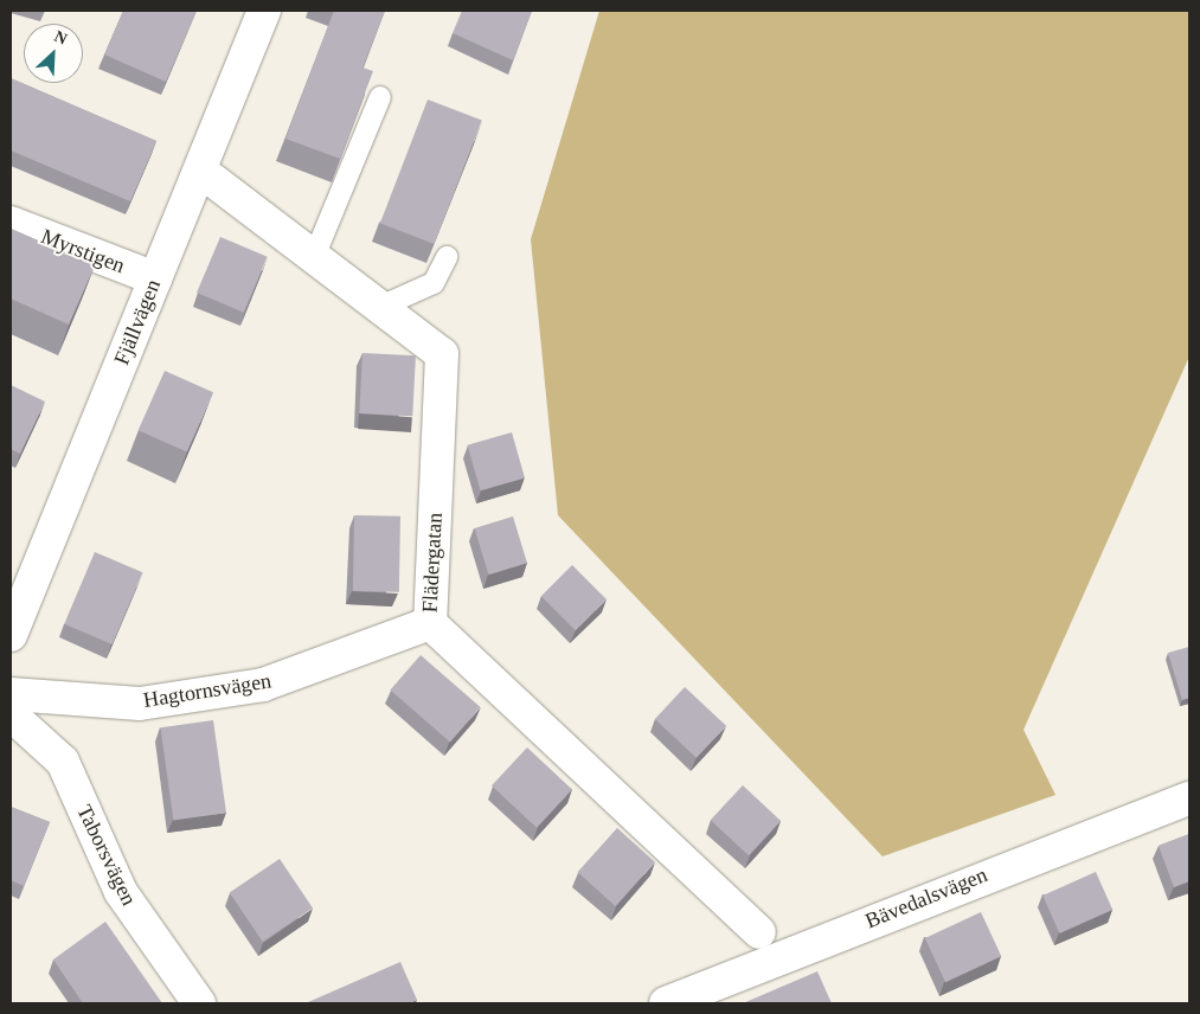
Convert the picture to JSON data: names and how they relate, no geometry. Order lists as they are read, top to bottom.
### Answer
{
  "streets": {
    "street": [
      "Myrstigen",
      "Fjällvägen",
      "Flädergatan",
      "Hagtornsvägen",
      "Taborsvägen",
      "Bävedalsvägen"
    ]
  },
  "crossings": [
    ["Myrstigen", "Fjällvägen"],
    ["Fjällvägen", "Flädergatan"],
    ["Flädergatan", "Hagtornsvägen"]
  ],
  "north": "top right"
}
